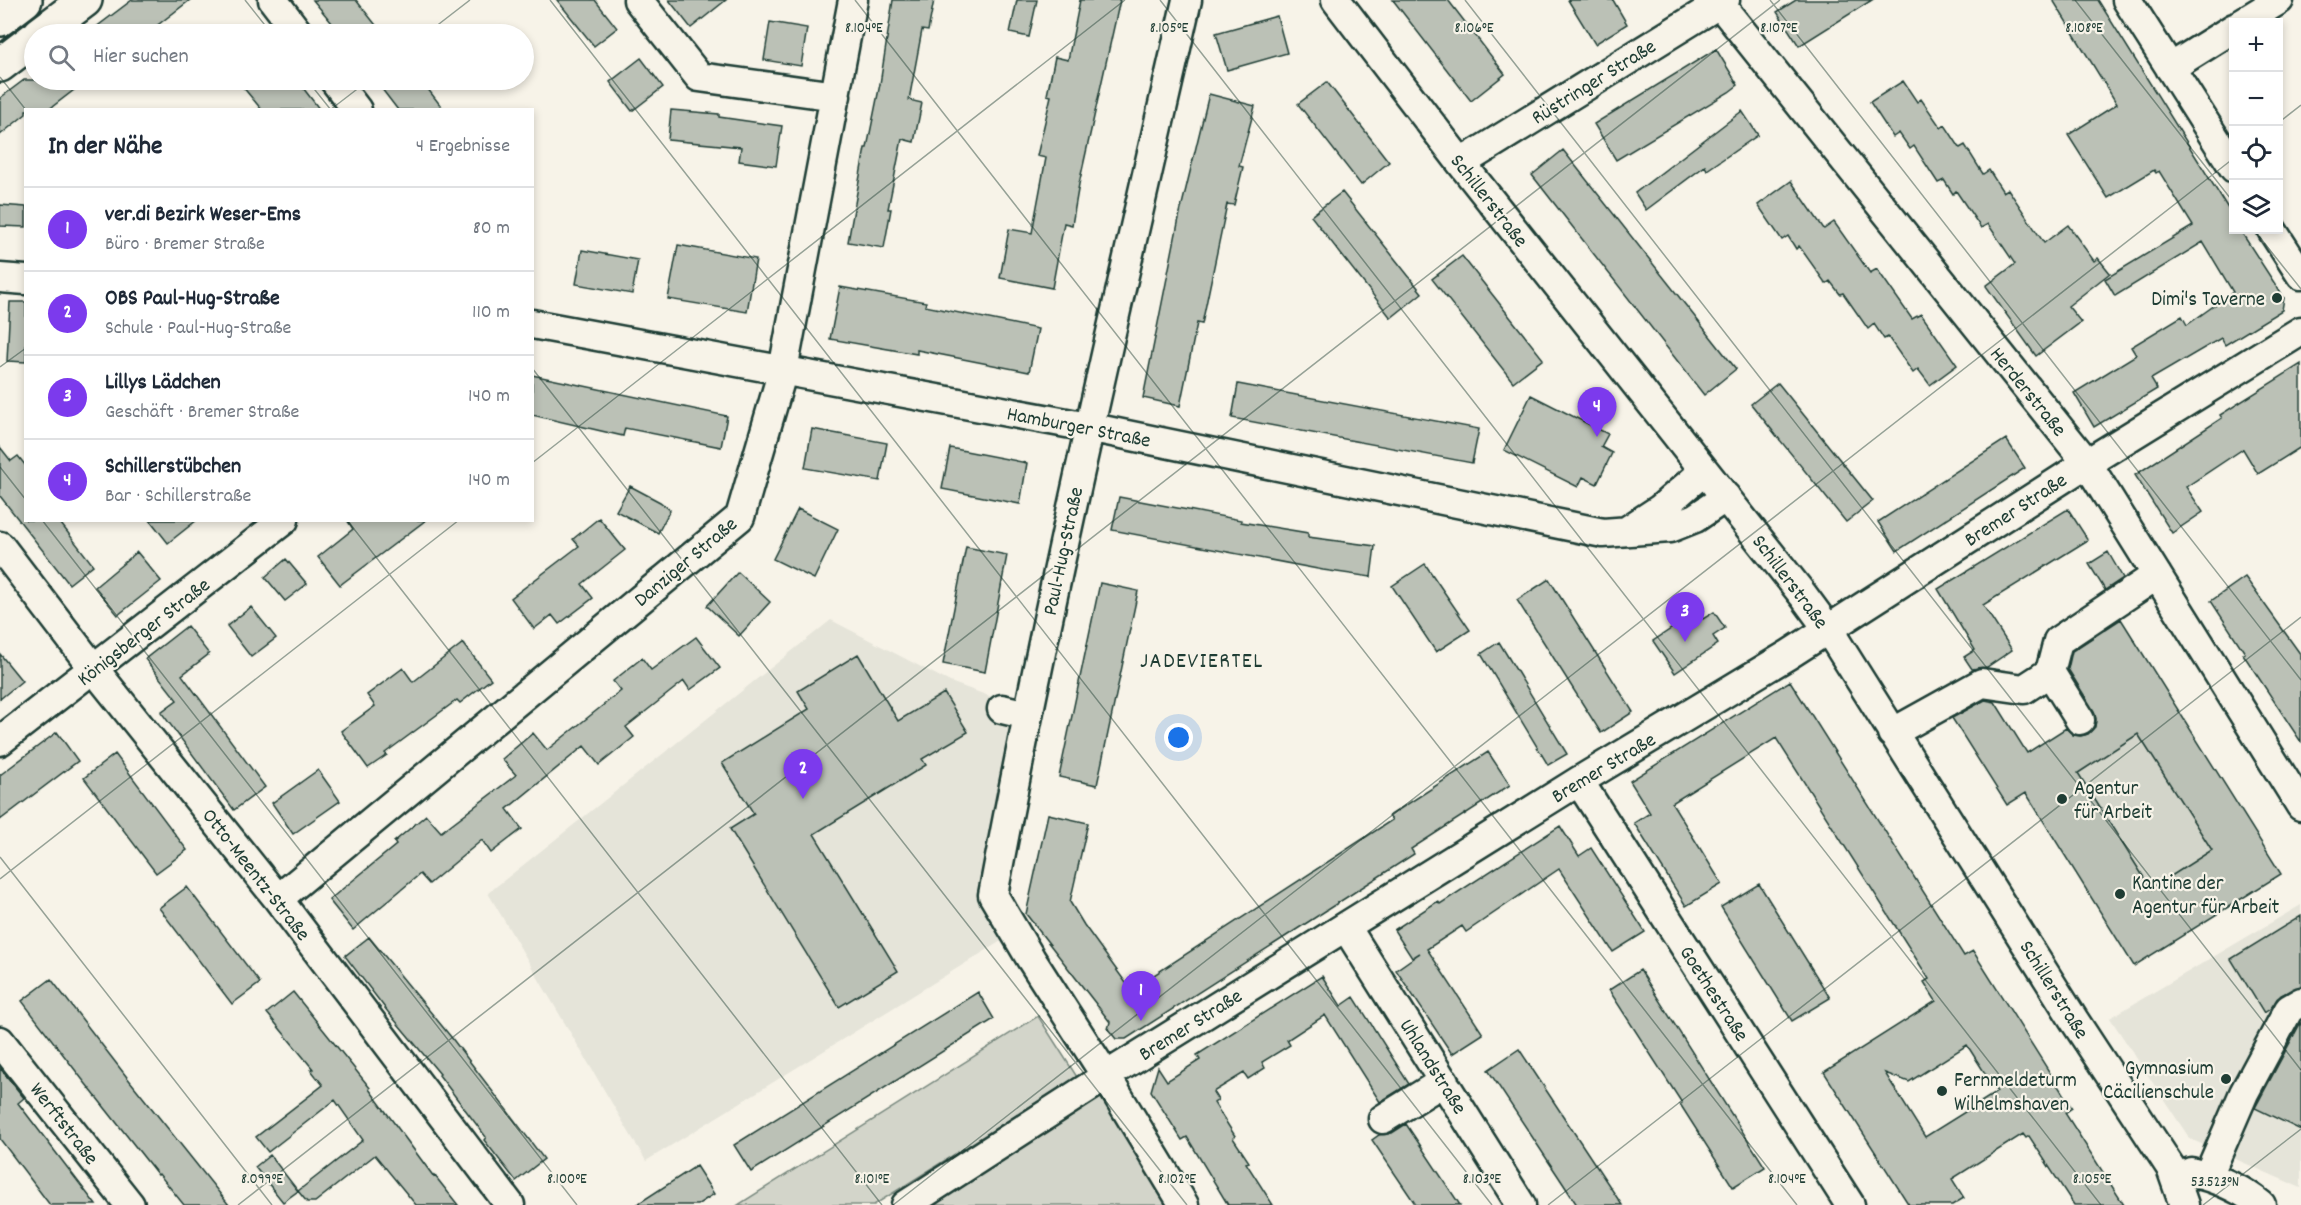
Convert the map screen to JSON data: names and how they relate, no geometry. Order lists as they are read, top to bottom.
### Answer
{
  "streets": {
    "street": [
      "Rüstringer Straße",
      "Schillerstraße",
      "Herderstraße",
      "Hamburger Straße",
      "Bremer Straße",
      "Paul-Hug-Straße",
      "Danziger Straße",
      "Königsberger Straße",
      "Otto-Meentz-Straße",
      "Goethestraße",
      "Uhlandstraße",
      "Werftstraße"
    ]
  },
  "crossings": [
    ["Rüstringer Straße", "Schillerstraße"],
    ["Rüstringer Straße", "Herderstraße"],
    ["Schillerstraße", "Hamburger Straße"],
    ["Schillerstraße", "Bremer Straße"],
    ["Herderstraße", "Bremer Straße"],
    ["Hamburger Straße", "Paul-Hug-Straße"],
    ["Hamburger Straße", "Danziger Straße"],
    ["Bremer Straße", "Paul-Hug-Straße"],
    ["Bremer Straße", "Goethestraße"],
    ["Bremer Straße", "Uhlandstraße"],
    ["Danziger Straße", "Otto-Meentz-Straße"],
    ["Königsberger Straße", "Otto-Meentz-Straße"]
  ],
  "districts": ["JADEVIERTEL"],
  "places": [
    "Dimi's Taverne",
    "Agentur für Arbeit",
    "Kantine der Agentur für Arbeit",
    "Gymnasium Cäcilienschule",
    "Fernmeldeturm Wilhelmshaven"
  ],
  "page": {
    "map_buttons": ["+", "−"],
    "search": "Hier suchen",
    "heading": ["In der Nähe", "4 Ergebnisse"],
    "list": [
      {
        "mark": "1",
        "name": "ver.di Bezirk Weser-Ems",
        "note": "Büro · Bremer Straße",
        "value": "80 m"
      },
      {
        "mark": "2",
        "name": "OBS Paul-Hug-Straße",
        "note": "Schule · Paul-Hug-Straße",
        "value": "110 m"
      },
      {
        "mark": "3",
        "name": "Lillys Lädchen",
        "note": "Geschäft · Bremer Straße",
        "value": "140 m"
      },
      {
        "mark": "4",
        "name": "Schillerstübchen",
        "note": "Bar · Schillerstraße",
        "value": "140 m"
      }
    ],
    "pins": [
      "4",
      "3",
      "2",
      "1"
    ]
  },
  "coordinates": [
    "8.104°E",
    "8.105°E",
    "8.106°E",
    "8.107°E",
    "8.108°E",
    "8.099°E",
    "8.100°E",
    "8.101°E",
    "8.102°E",
    "8.103°E",
    "53.523°N"
  ]
}
